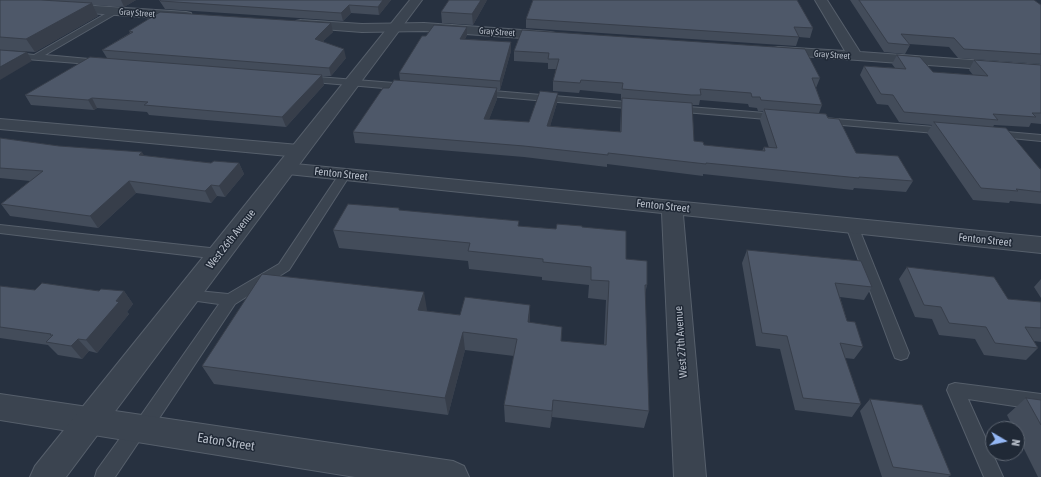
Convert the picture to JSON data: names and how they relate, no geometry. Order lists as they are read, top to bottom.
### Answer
{
  "streets": {
    "street": [
      "Gray Street",
      "Fenton Street",
      "West 26th Avenue",
      "West 27th Avenue",
      "Eaton Street"
    ]
  },
  "crossings": [
    ["Gray Street", "West 26th Avenue"],
    ["Fenton Street", "West 26th Avenue"],
    ["Fenton Street", "West 27th Avenue"],
    ["West 26th Avenue", "Eaton Street"]
  ],
  "north": "right"
}
